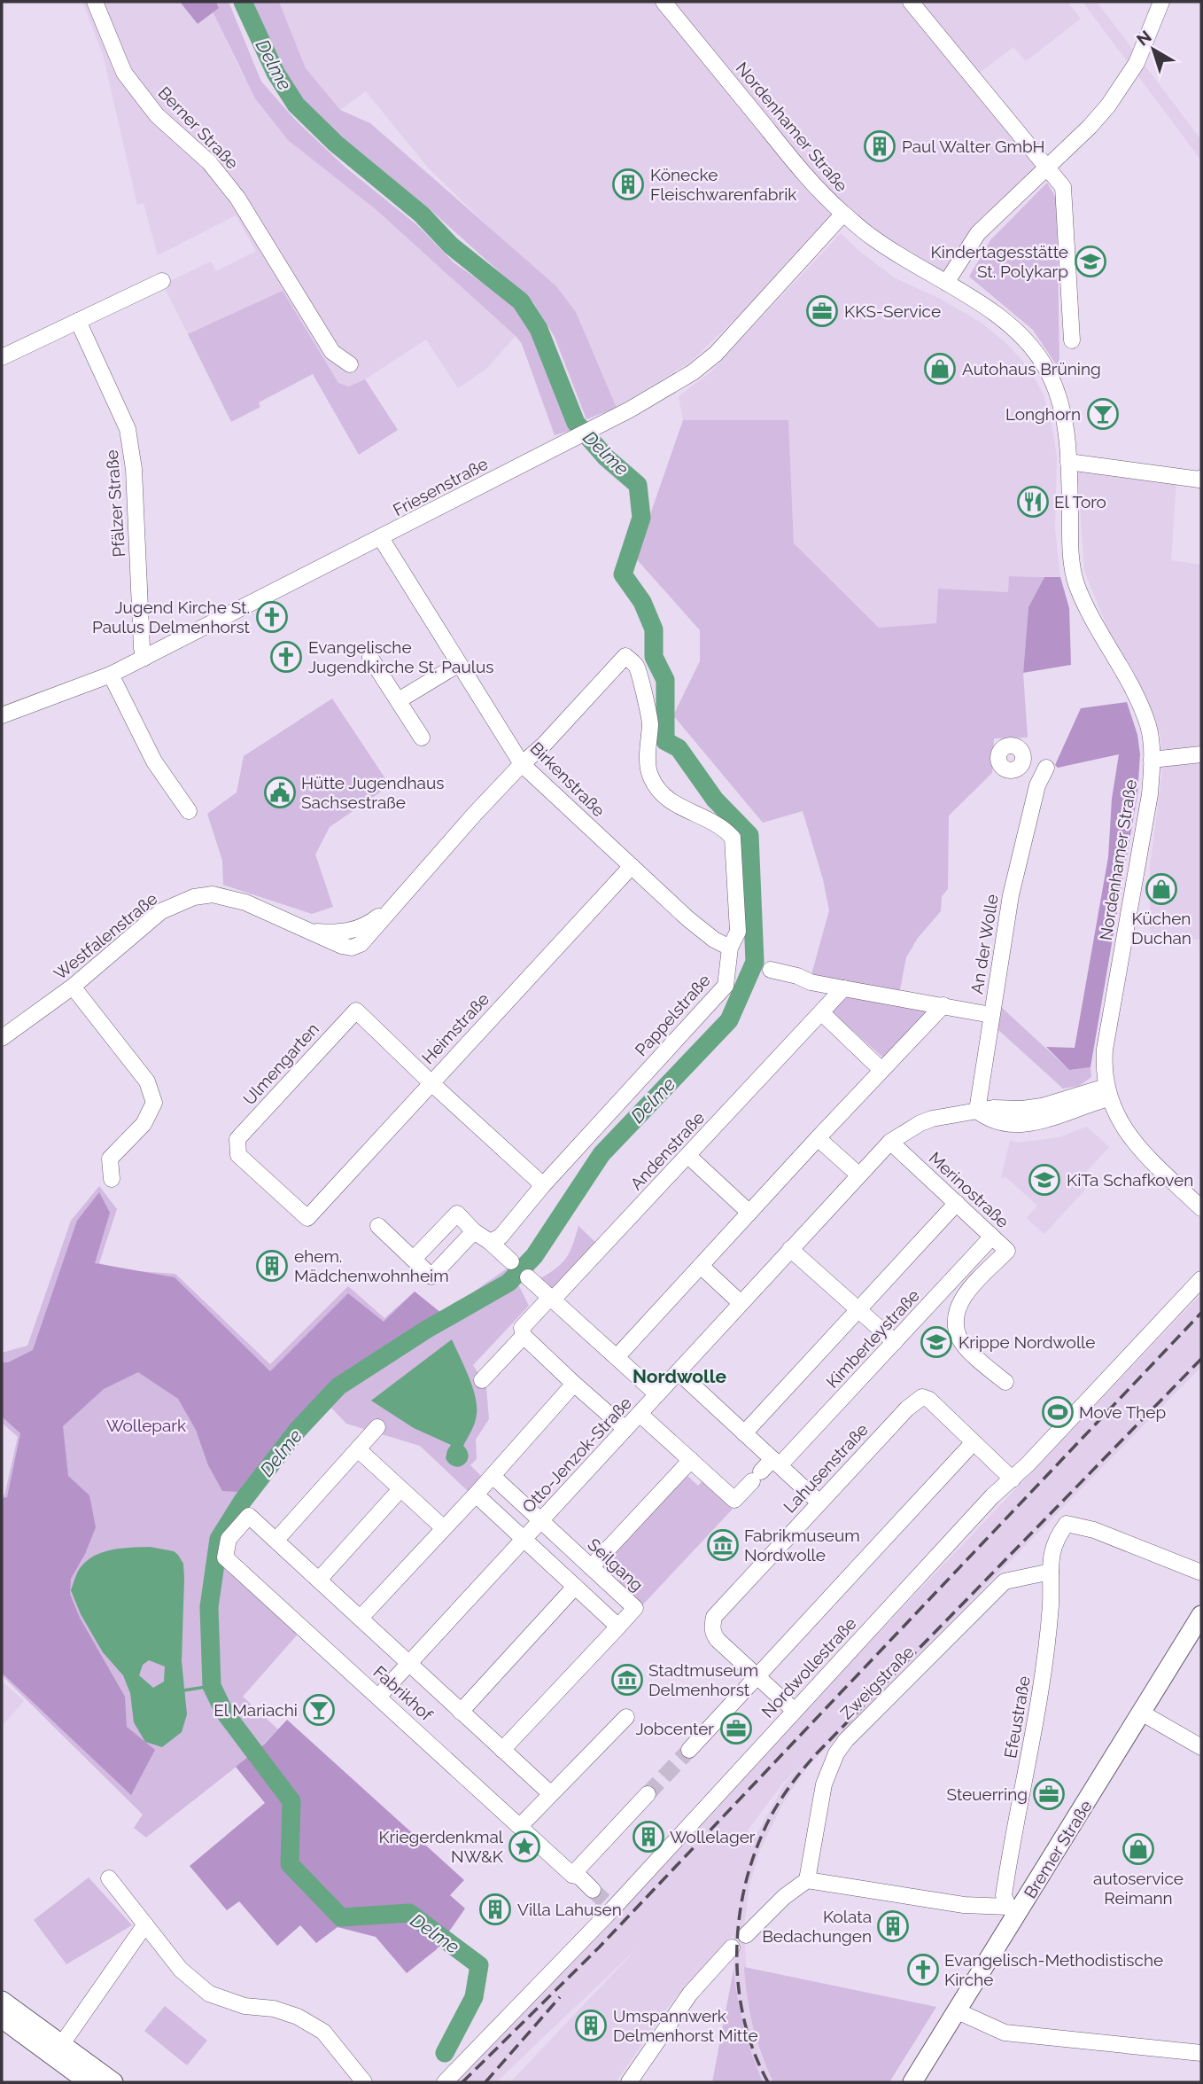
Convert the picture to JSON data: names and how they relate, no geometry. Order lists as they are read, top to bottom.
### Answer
{
  "streets": {
    "main road": ["Bremer Straße"],
    "street": [
      "Nordenhamer Straße",
      "Berner Straße",
      "Friesenstraße",
      "Pfälzer Straße",
      "Birkenstraße",
      "Westfalenstraße",
      "An der Wolle",
      "Pappelstraße",
      "Heimstraße",
      "Ulmengarten",
      "Andenstraße",
      "Merinostraße",
      "Kimberleystraße",
      "Otto-Jenzok-Straße",
      "Lahusenstraße",
      "Seilgang",
      "Nordwollestraße",
      "Zweigstraße",
      "Fabrikhof",
      "Efeustraße"
    ]
  },
  "crossings": [
    ["Nordenhamer Straße", "Friesenstraße"],
    ["Nordenhamer Straße", "Otto-Jenzok-Straße"],
    ["Friesenstraße", "Pfälzer Straße"],
    ["Friesenstraße", "Birkenstraße"],
    ["Birkenstraße", "Pappelstraße"],
    ["Birkenstraße", "Heimstraße"],
    ["An der Wolle", "Otto-Jenzok-Straße"],
    ["Heimstraße", "Ulmengarten"],
    ["Merinostraße", "Kimberleystraße"],
    ["Merinostraße", "Otto-Jenzok-Straße"],
    ["Otto-Jenzok-Straße", "Seilgang"],
    ["Otto-Jenzok-Straße", "Fabrikhof"],
    ["Lahusenstraße", "Nordwollestraße"],
    ["Zweigstraße", "Efeustraße"],
    ["Efeustraße", "Bremer Straße"]
  ],
  "districts": ["Nordwolle"],
  "water": ["Delme"],
  "parks": ["Wollepark"],
  "places": {
    "building": [
      "Paul Walter GmbH",
      "Könecke Fleischwarenfabrik",
      "ehem. Mädchenwohnheim",
      "Wollelager",
      "Villa Lahusen",
      "Kolata Bedachungen",
      "Umspannwerk Delmenhorst Mitte"
    ],
    "school or university": ["Kindertagesstätte St. Polykarp", "KiTa Schafkoven", "Krippe Nordwolle"],
    "office": ["KKS-Service", "Jobcenter", "Steuerring"],
    "shop": ["Autohaus Brüning", "Küchen Duchan", "autoservice Reimann"],
    "bar": ["Longhorn", "El Mariachi"],
    "restaurant": ["El Toro"],
    "church": ["Jugend Kirche St. Paulus Delmenhorst", "Evangelische Jugendkirche St. Paulus", "Evangelisch-Methodistische Kirche"],
    "public building": ["Hütte Jugendhaus Sachsestraße"],
    "sports": ["Move Thep"],
    "museum": ["Fabrikmuseum Nordwolle", "Stadtmuseum Delmenhorst"],
    "place": ["Kriegerdenkmal NW&K"]
  },
  "north": "top left"
}
